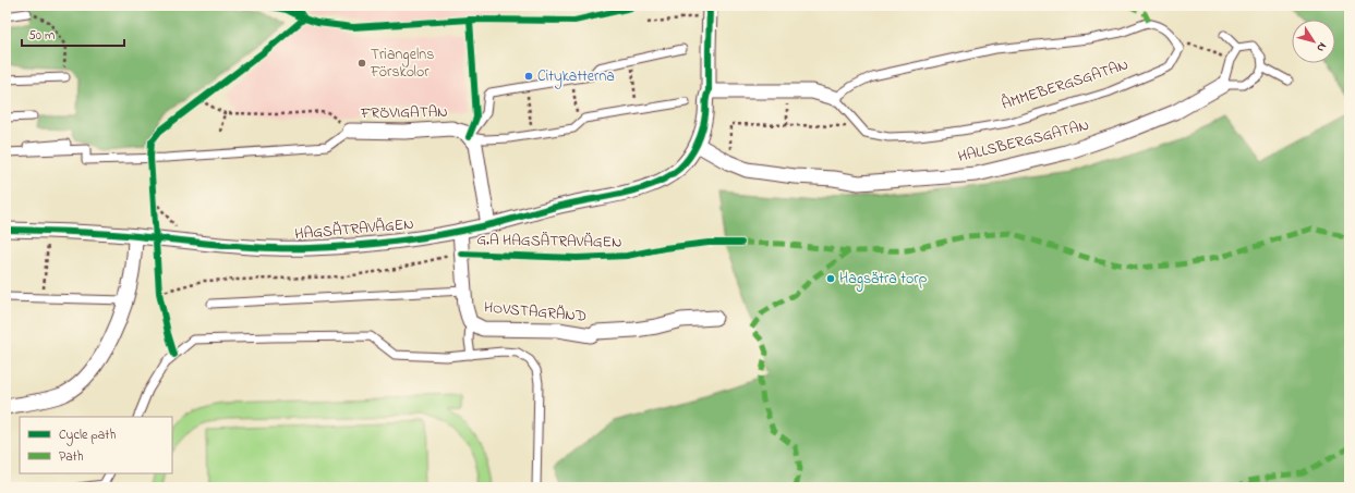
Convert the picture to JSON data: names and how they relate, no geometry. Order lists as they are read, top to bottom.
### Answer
{
  "streets": {
    "street": [
      "FRÖVIGATAN",
      "HALLSBERGSGATAN",
      "HAGSÄTRAVÄGEN",
      "HOVSTAGRÄND"
    ],
    "lane": ["ÅMMEBERGSGATAN"],
    "cycle path": ["G.A HAGSÄTRAVÄGEN"]
  },
  "crossings": [
    ["HALLSBERGSGATAN", "HAGSÄTRAVÄGEN"],
    ["HAGSÄTRAVÄGEN", "HOVSTAGRÄND"]
  ],
  "places": ["Triangelns Förskolor", "Citykatterna", "Hagsätra torp"],
  "legend": ["Cycle path", "Path"],
  "scale_bar": "50 m",
  "north": "bottom right"
}
